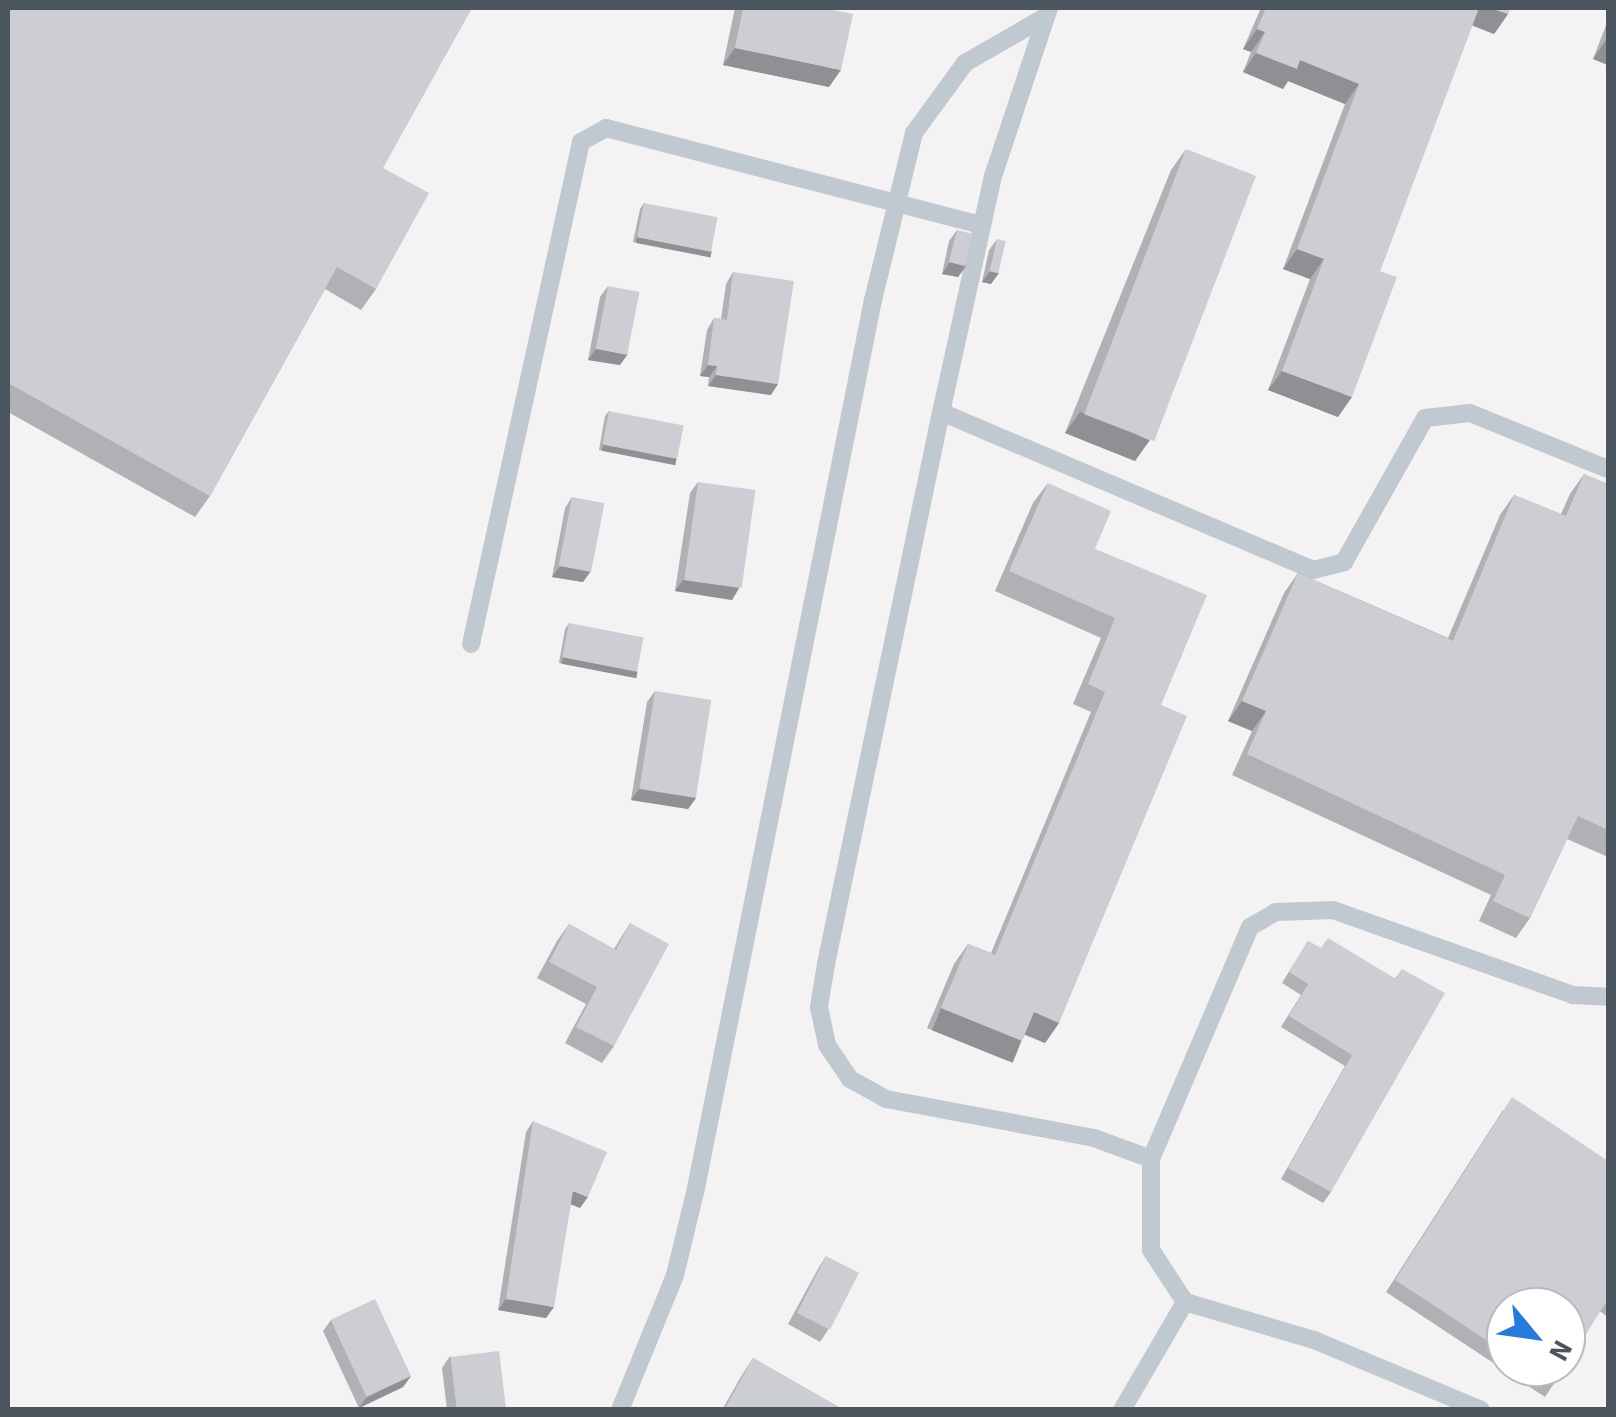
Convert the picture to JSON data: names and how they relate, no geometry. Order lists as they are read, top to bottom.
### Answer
{
  "north": "bottom right"
}
